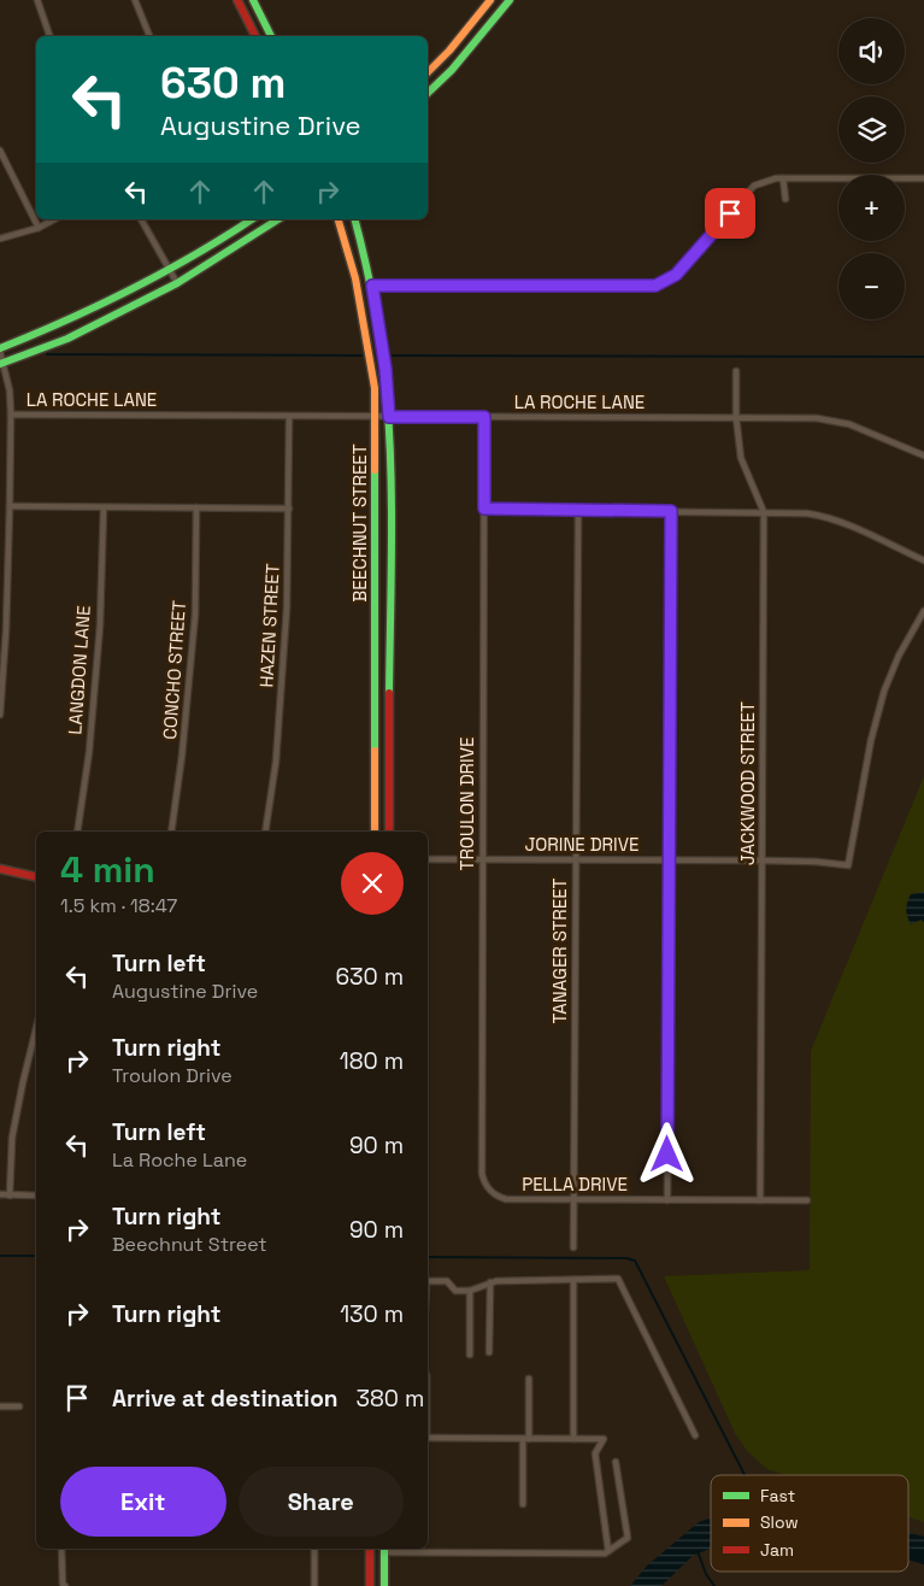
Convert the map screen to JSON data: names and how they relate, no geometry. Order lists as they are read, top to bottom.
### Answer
{
  "streets": {
    "main road": ["BEECHNUT STREET"],
    "street": [
      "LA ROCHE LANE",
      "HAZEN STREET",
      "LANGDON LANE",
      "CONCHO STREET",
      "JACKWOOD STREET",
      "TROULON DRIVE",
      "JORINE DRIVE",
      "TANAGER STREET",
      "PELLA DRIVE"
    ]
  },
  "crossings": [
    ["LA ROCHE LANE", "BEECHNUT STREET"],
    ["LA ROCHE LANE", "HAZEN STREET"],
    ["LA ROCHE LANE", "JACKWOOD STREET"],
    ["LA ROCHE LANE", "TROULON DRIVE"],
    ["JACKWOOD STREET", "JORINE DRIVE"],
    ["JACKWOOD STREET", "PELLA DRIVE"],
    ["TROULON DRIVE", "JORINE DRIVE"],
    ["TROULON DRIVE", "PELLA DRIVE"],
    ["JORINE DRIVE", "TANAGER STREET"],
    ["TANAGER STREET", "PELLA DRIVE"]
  ],
  "legend": ["Fast", "Slow", "Jam"],
  "page": {
    "map_buttons": ["+", "−"],
    "turn": ["630 m", "Augustine Drive"],
    "heading": ["4 min", "1.5 km · 18:47"],
    "list": [
      {
        "name": "Turn left",
        "note": "Augustine Drive",
        "value": "630 m"
      },
      {
        "name": "Turn right",
        "note": "Troulon Drive",
        "value": "180 m"
      },
      {
        "name": "Turn left",
        "note": "La Roche Lane",
        "value": "90 m"
      },
      {
        "name": "Turn right",
        "note": "Beechnut Street",
        "value": "90 m"
      },
      {
        "name": "Turn right",
        "value": "130 m"
      },
      {
        "name": "Arrive at destination",
        "value": "380 m"
      }
    ],
    "buttons": ["Exit", "Share"]
  }
}
